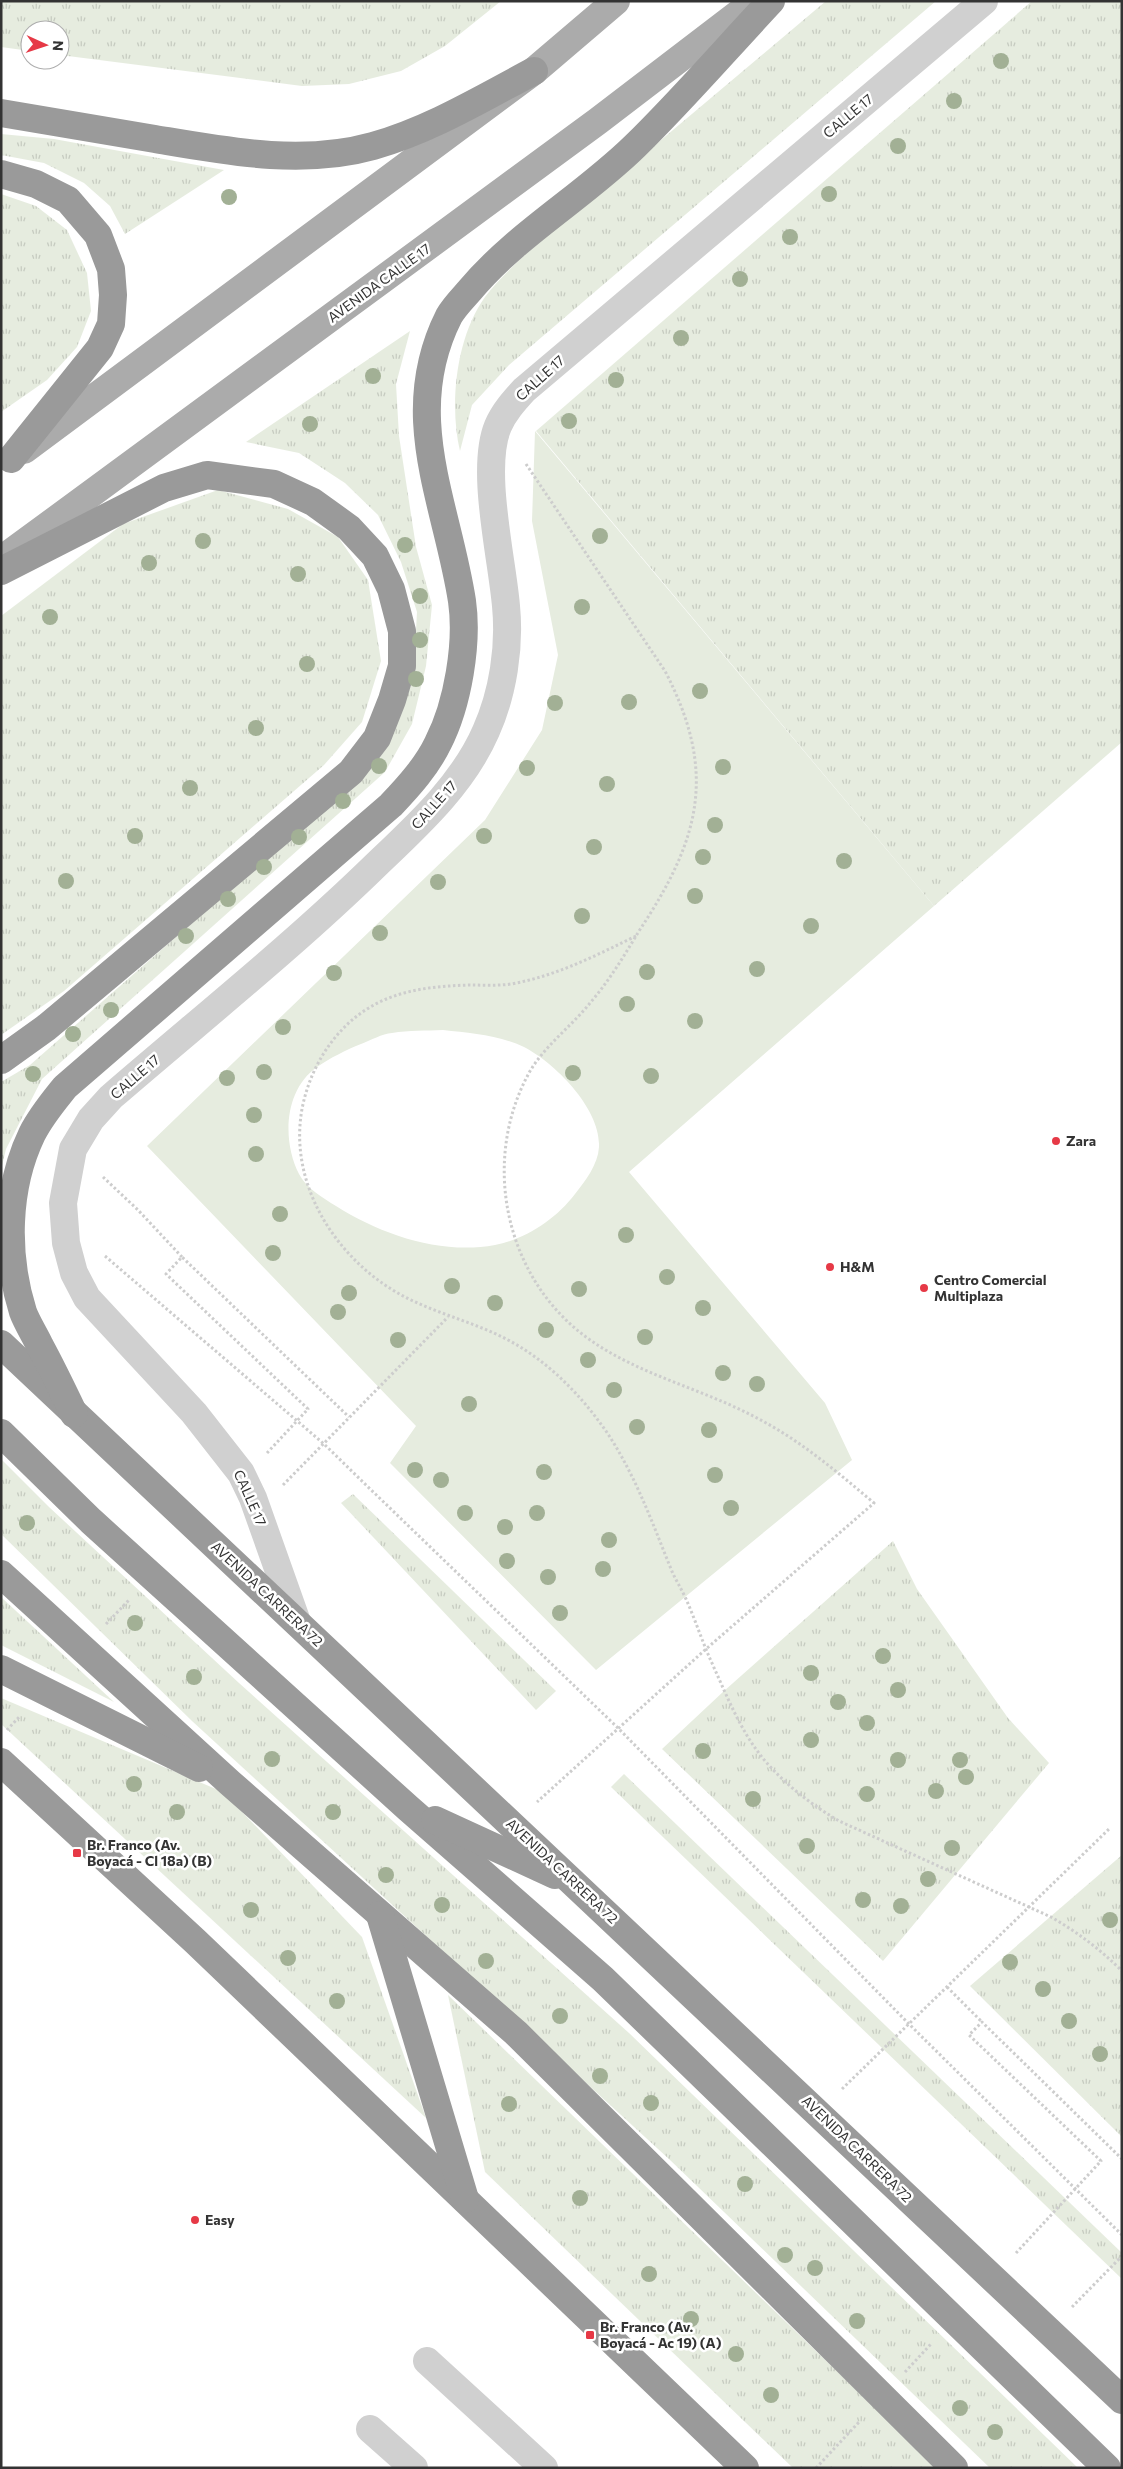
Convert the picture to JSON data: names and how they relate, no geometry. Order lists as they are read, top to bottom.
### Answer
{
  "streets": {
    "highway": ["AVENIDA CARRERA 72"],
    "main road": ["AVENIDA CALLE 17"],
    "street": ["CALLE 17"]
  },
  "crossings": [
    ["CALLE 17", "AVENIDA CARRERA 72"]
  ],
  "places": {
    "other": [
      "Zara",
      "H&M",
      "Centro Comercial Multiplaza",
      "Easy"
    ],
    "transit": ["Br. Franco (Av. Boyacá - Cl 18a) (B)", "Br. Franco (Av. Boyacá - Ac 19) (A)"]
  },
  "north": "right"
}
